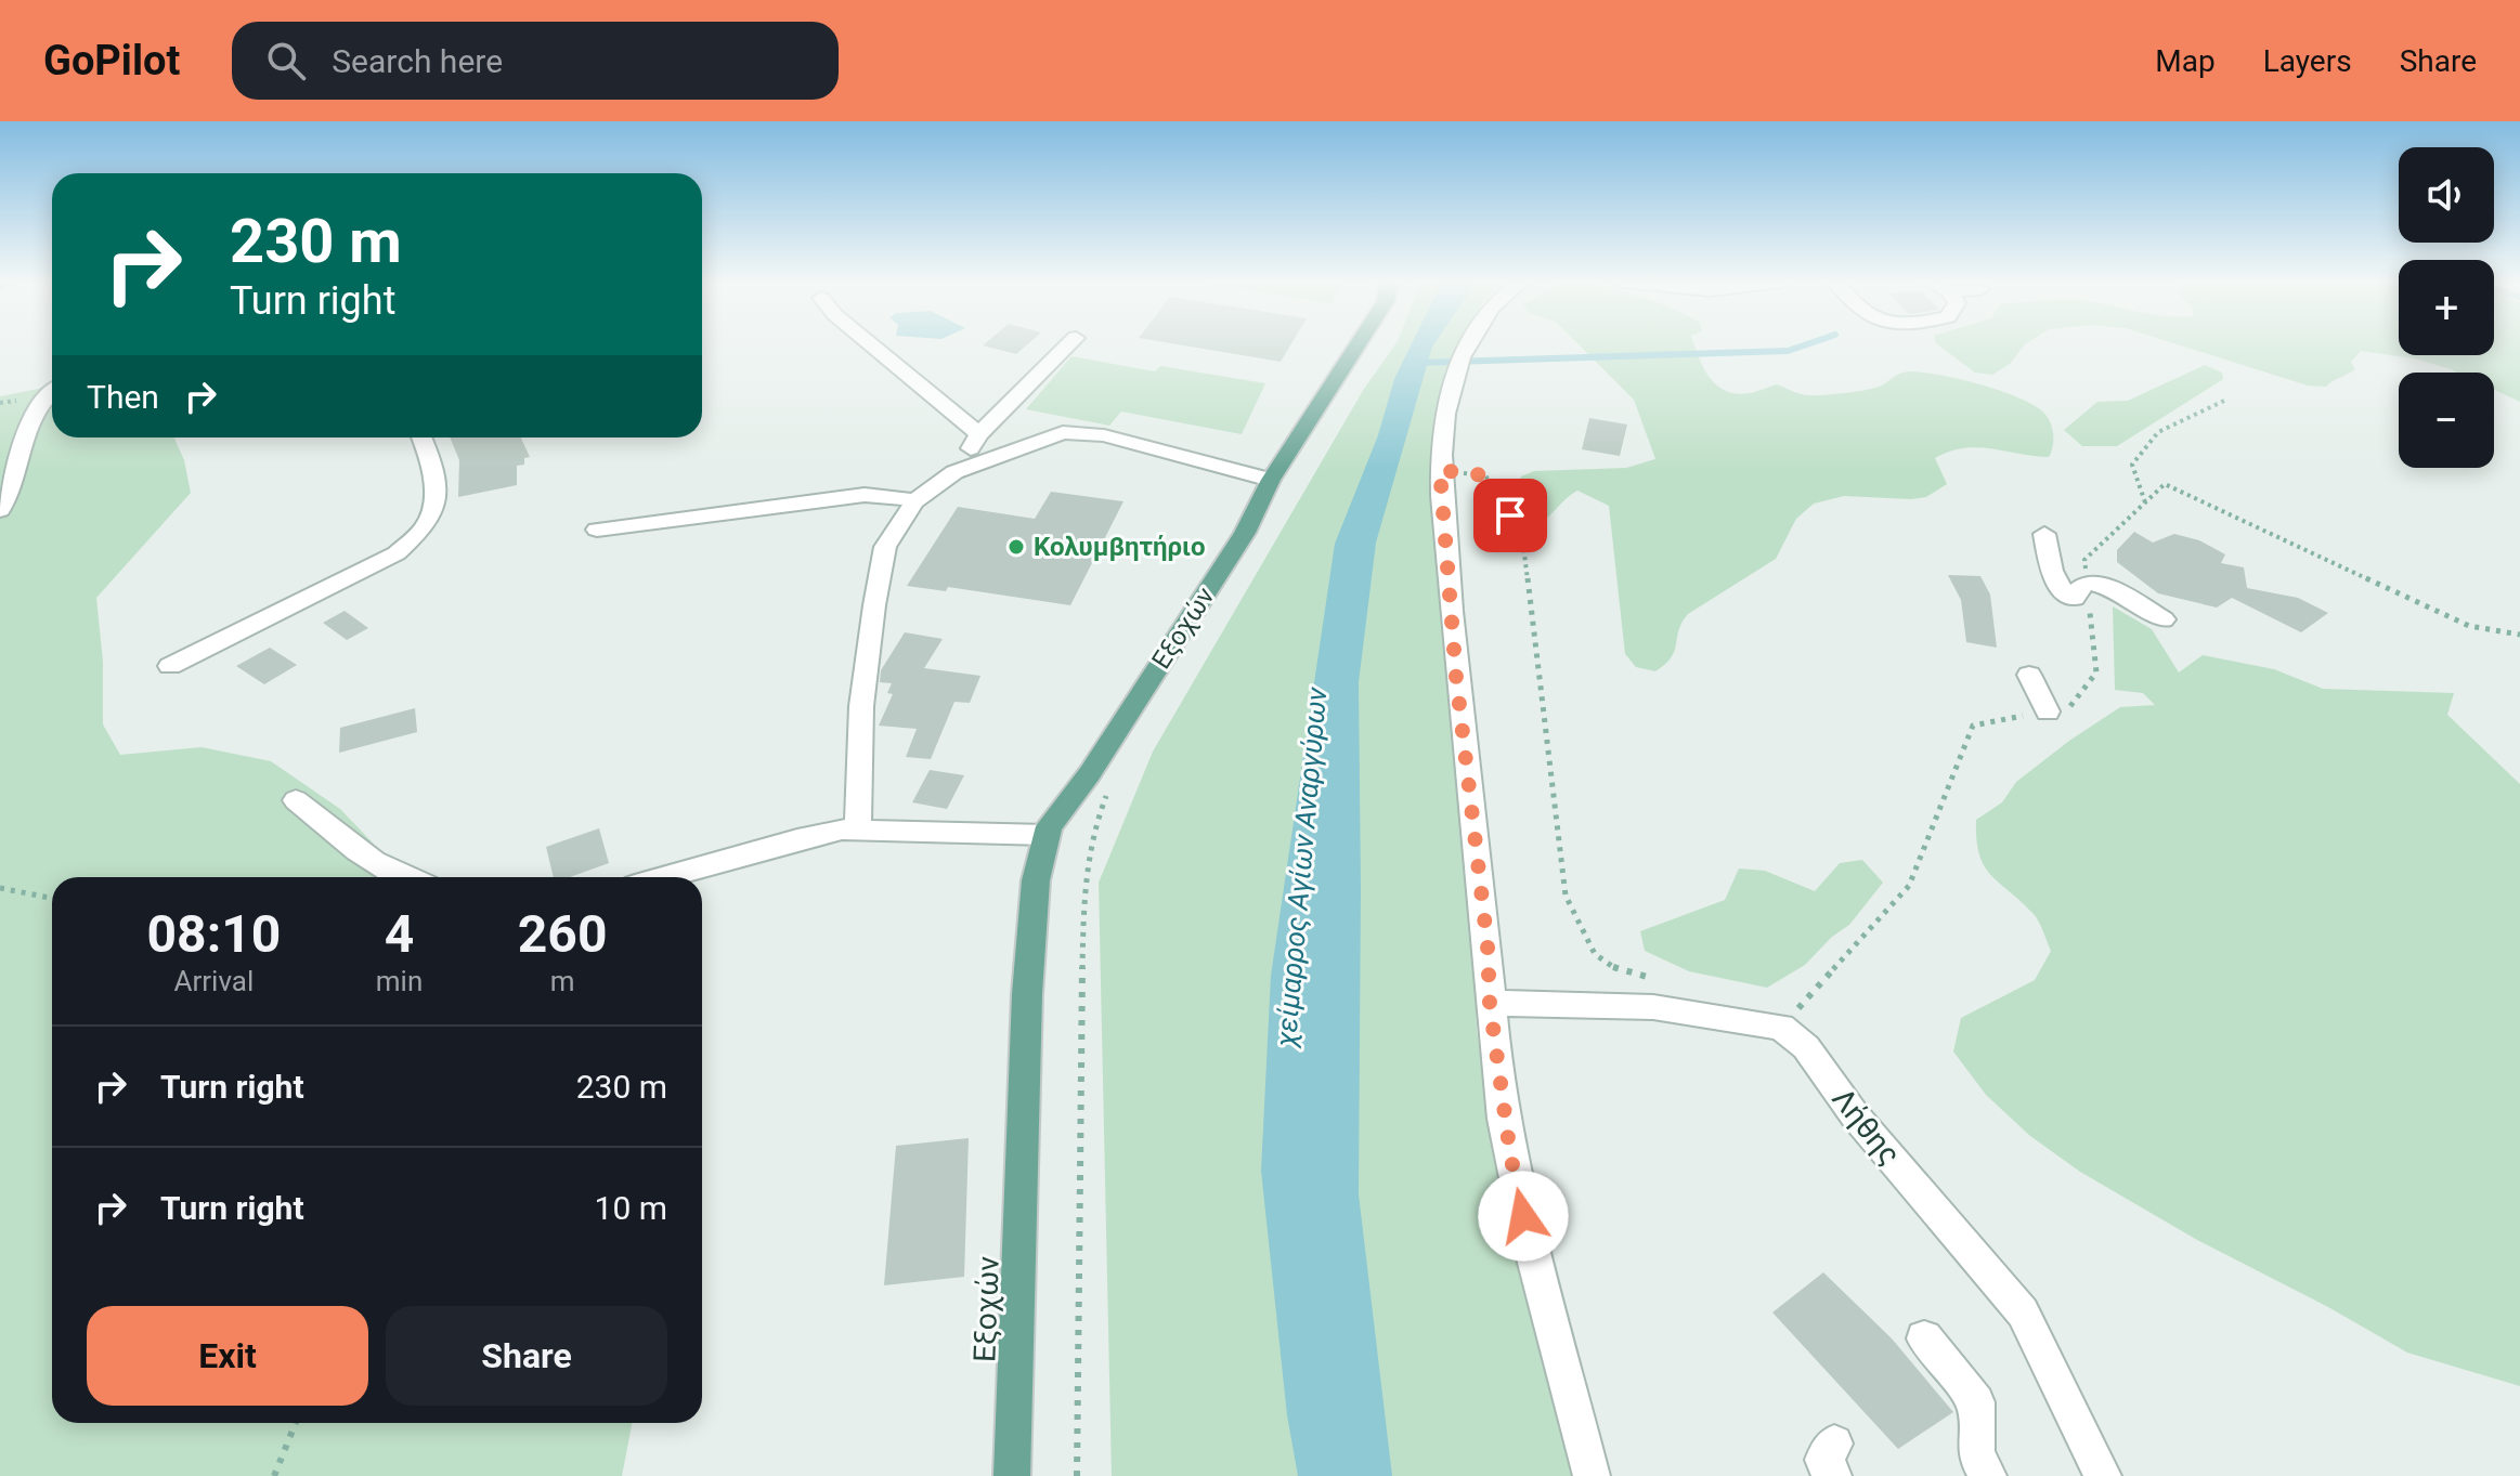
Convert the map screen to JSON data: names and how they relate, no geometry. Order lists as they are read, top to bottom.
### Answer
{
  "streets": {
    "main road": ["Εξοχών"],
    "street": ["Λήθης"]
  },
  "water": ["χείμαρρος Αγίων Αναργύρων"],
  "places": ["Κολυμβητήριο"],
  "page": {
    "header": "GoPilot",
    "search": "Search here",
    "nav": ["Map", "Layers", "Share"],
    "map_buttons": ["+", "−"],
    "turn": ["230 m", "Turn right"],
    "then": "Then",
    "eta": [
      "08:10",
      "Arrival",
      "4",
      "min",
      "260",
      "m"
    ],
    "list": [
      {
        "name": "Turn right",
        "value": "230 m"
      },
      {
        "name": "Turn right",
        "value": "10 m"
      }
    ],
    "buttons": ["Exit", "Share"]
  }
}
